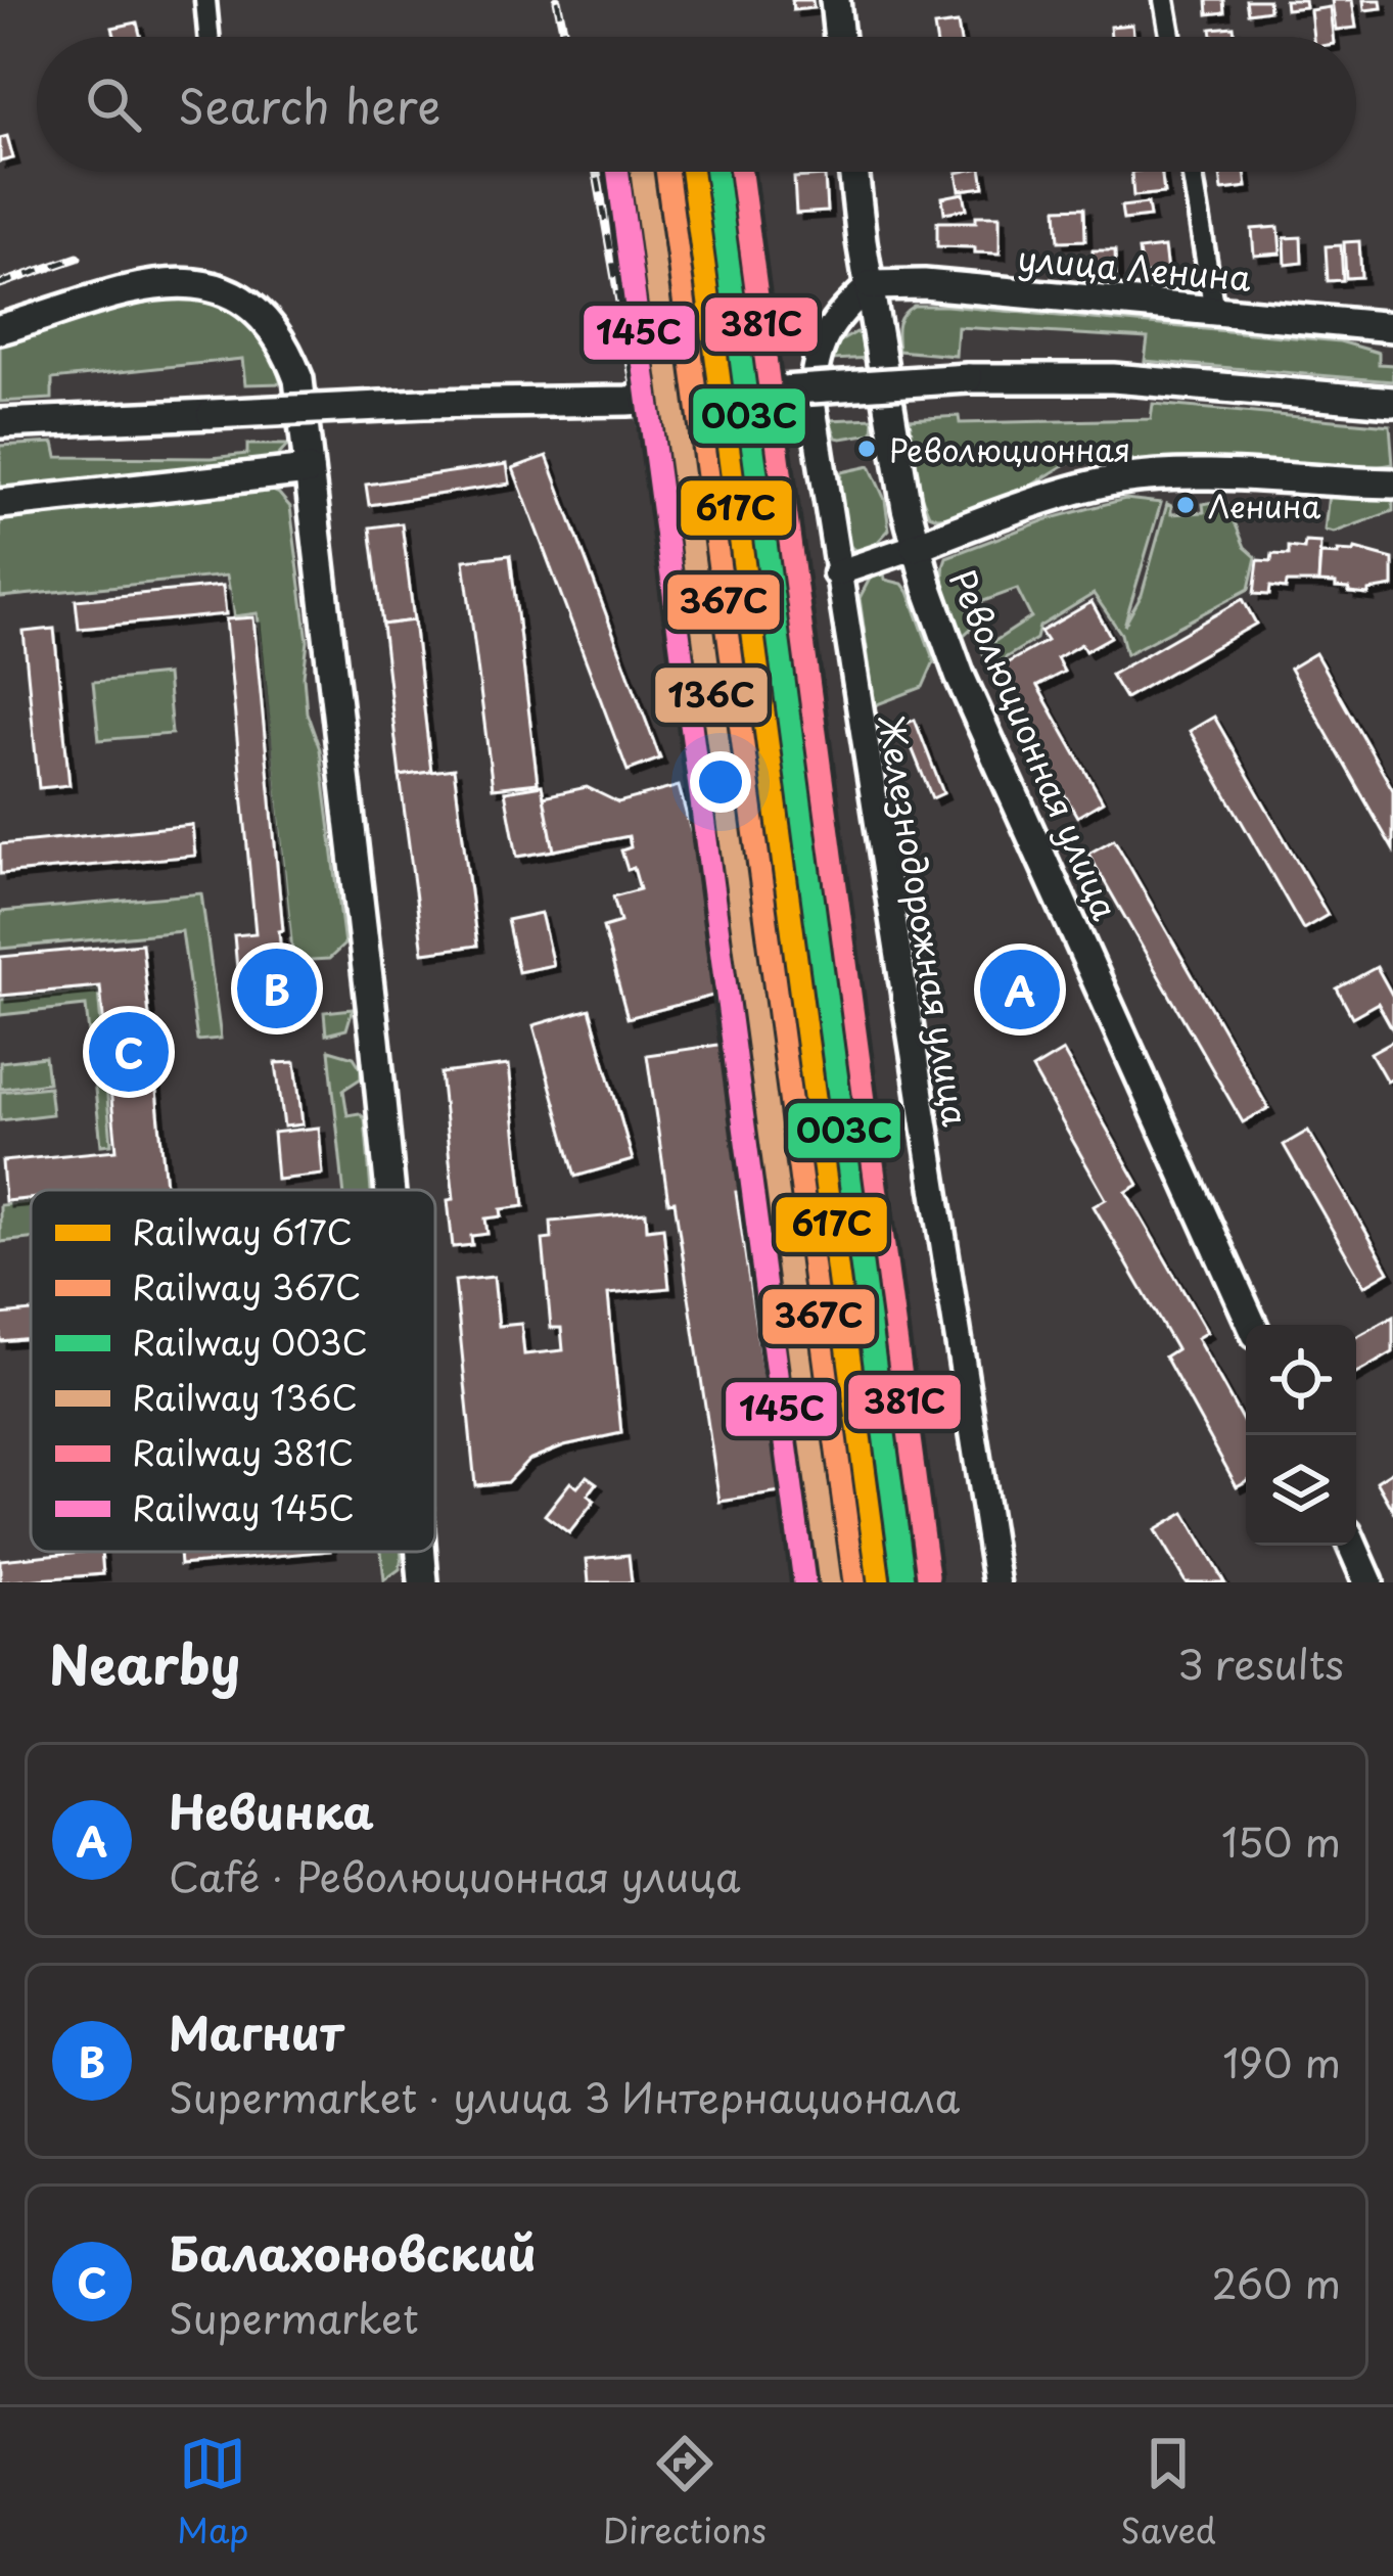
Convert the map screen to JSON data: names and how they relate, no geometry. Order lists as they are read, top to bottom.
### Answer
{
  "streets": {
    "main road": ["улица Ленина", "Революционная улица"],
    "street": ["Железнодорожная улица"]
  },
  "crossings": [
    ["улица Ленина", "Революционная улица"],
    ["улица Ленина", "Железнодорожная улица"],
    ["Революционная улица", "Железнодорожная улица"]
  ],
  "places": ["Революционная", "Ленина"],
  "lines": [
    "rail line 617C",
    "rail line 367С",
    "rail line 003С",
    "rail line 136С",
    "rail line 381С",
    "rail line 145С"
  ],
  "legend": [
    "Railway 617C",
    "Railway 367С",
    "Railway 003С",
    "Railway 136С",
    "Railway 381С",
    "Railway 145С"
  ],
  "page": {
    "search": "Search here",
    "pins": ["B", "A", "C"],
    "heading": ["Nearby", "3 results"],
    "list": [
      {
        "mark": "A",
        "name": "Невинка",
        "note": "Café · Революционная улица",
        "value": "150 m"
      },
      {
        "mark": "B",
        "name": "Магнит",
        "note": "Supermarket · улица 3 Интернационала",
        "value": "190 m"
      },
      {
        "mark": "C",
        "name": "Балахоновский",
        "note": "Supermarket",
        "value": "260 m"
      }
    ],
    "nav": ["Map", "Directions", "Saved"]
  }
}
